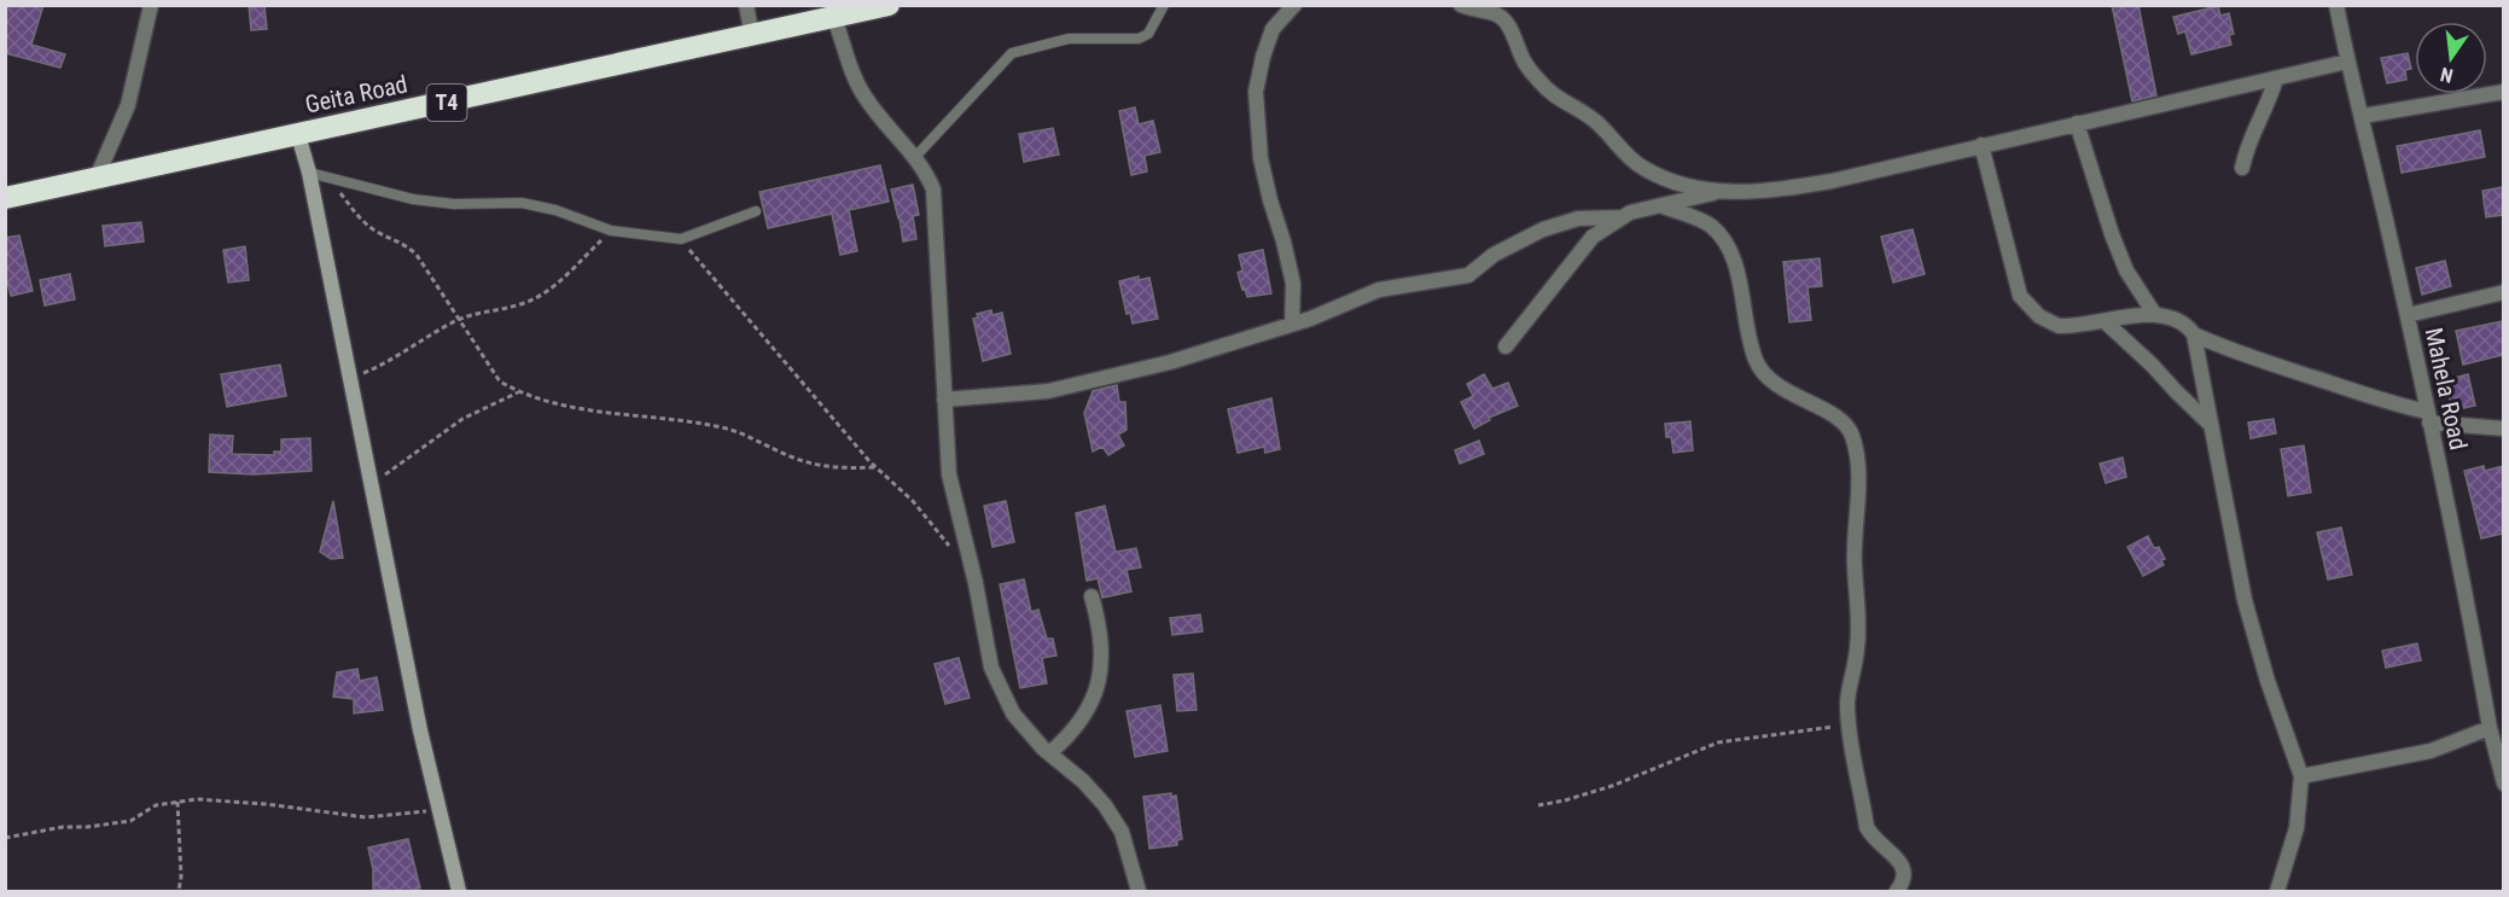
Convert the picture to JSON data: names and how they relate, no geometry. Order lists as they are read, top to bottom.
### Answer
{
  "streets": {
    "highway": ["Geita Road", "T4"],
    "street": ["Mahela Road"]
  },
  "north": "bottom"
}
